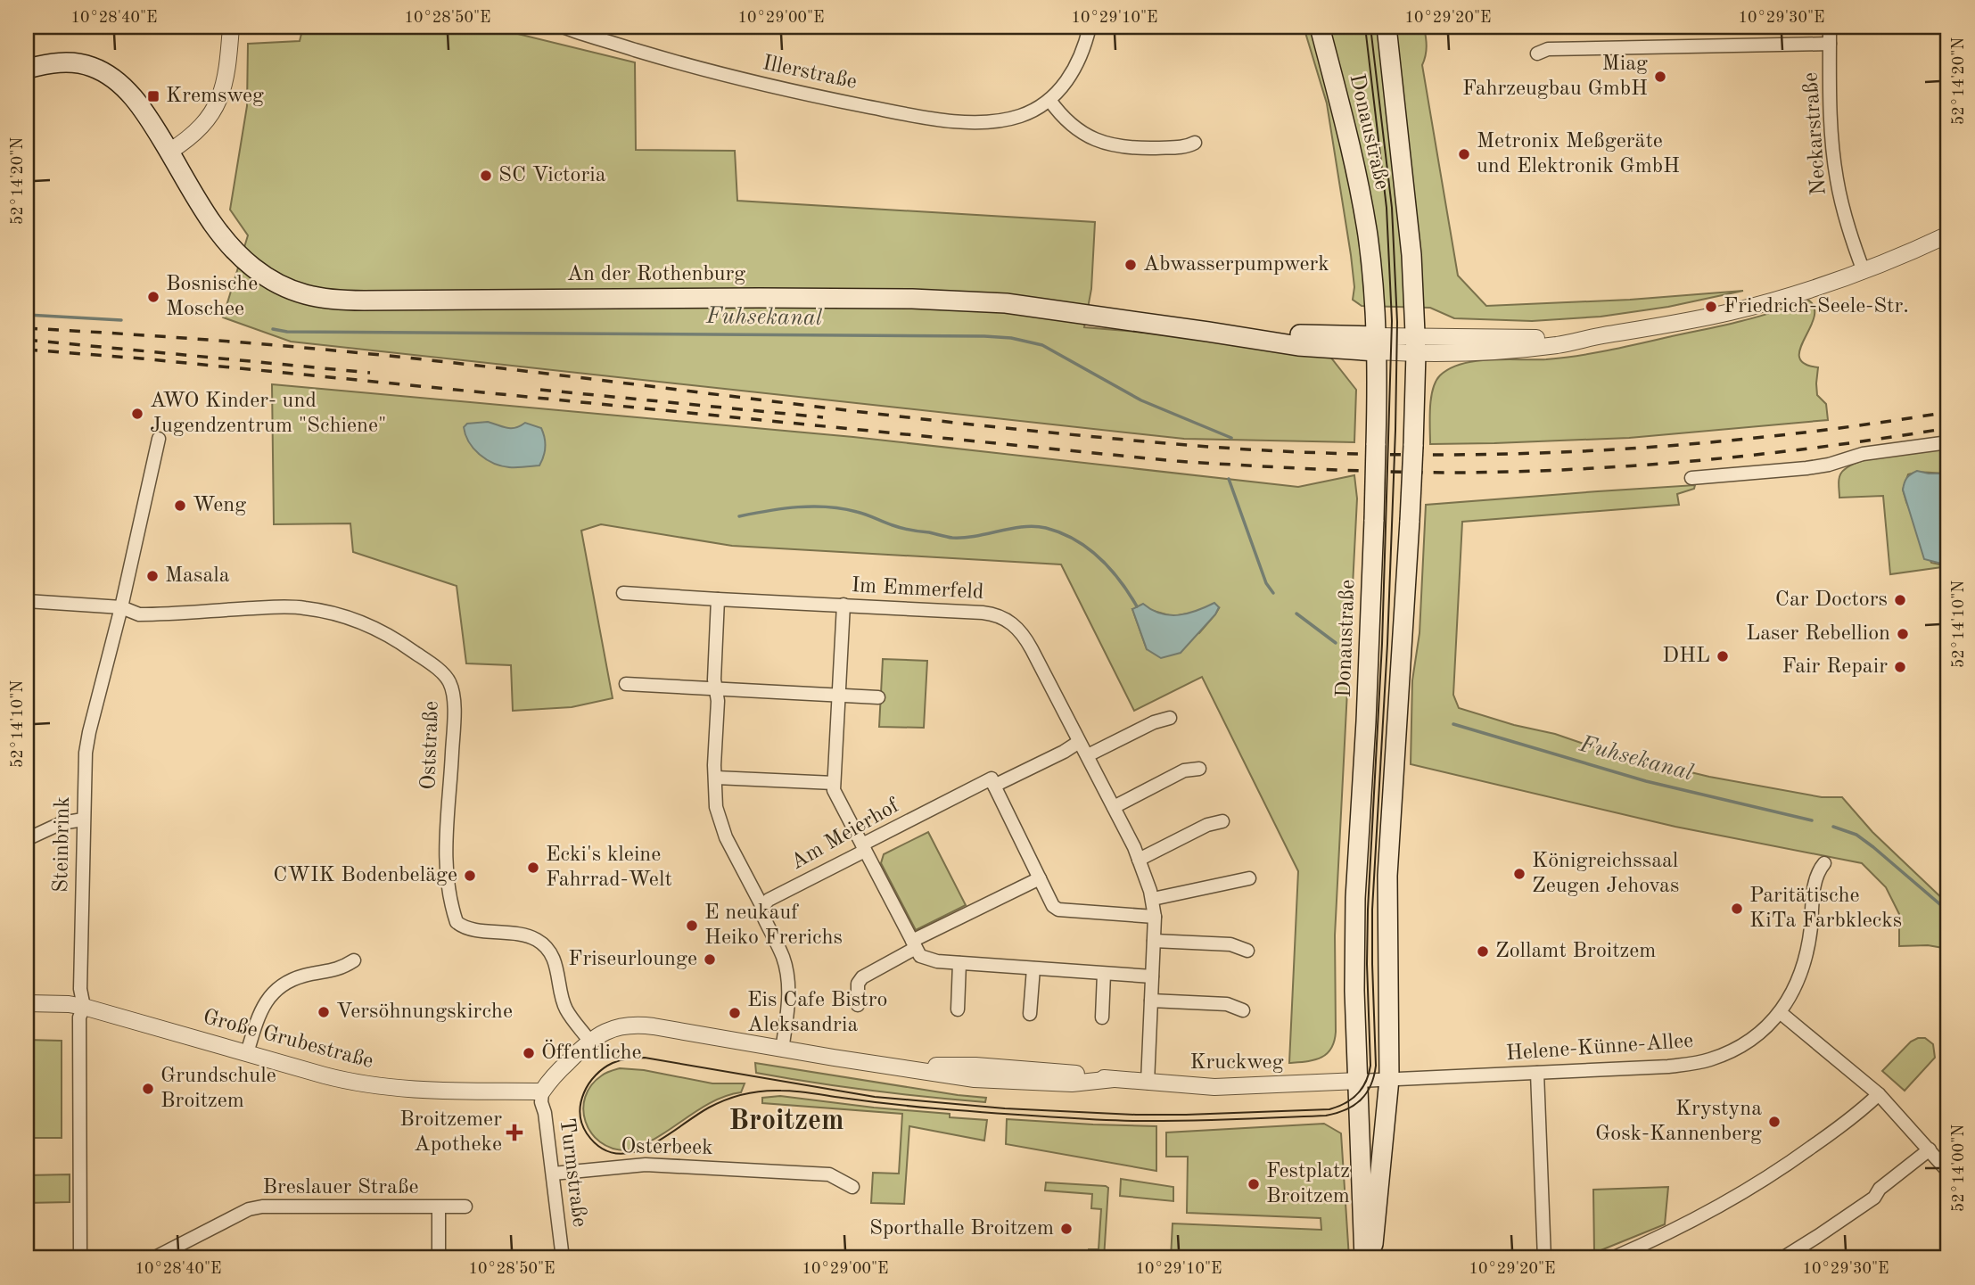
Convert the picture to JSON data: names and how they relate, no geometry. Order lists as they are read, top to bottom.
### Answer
{
  "streets": {
    "main road": ["Donaustraße", "An der Rothenburg"],
    "street": [
      "Illerstraße",
      "Neckarstraße",
      "Im Emmerfeld",
      "Oststraße",
      "Am Meierhof",
      "Steinbrink",
      "Große Grubestraße",
      "Helene-Künne-Allee",
      "Kruckweg",
      "Osterbeek",
      "Turmstraße",
      "Breslauer Straße"
    ]
  },
  "crossings": [
    ["Donaustraße", "An der Rothenburg"],
    ["Donaustraße", "Helene-Künne-Allee"],
    ["Donaustraße", "Kruckweg"],
    ["Im Emmerfeld", "Am Meierhof"],
    ["Im Emmerfeld", "Kruckweg"],
    ["Oststraße", "Steinbrink"],
    ["Oststraße", "Kruckweg"],
    ["Steinbrink", "Große Grubestraße"],
    ["Große Grubestraße", "Kruckweg"],
    ["Große Grubestraße", "Turmstraße"],
    ["Helene-Künne-Allee", "Kruckweg"],
    ["Kruckweg", "Turmstraße"],
    ["Osterbeek", "Turmstraße"]
  ],
  "districts": ["Broitzem"],
  "water": ["Fuhsekanal"],
  "places": {
    "other": [
      "Miag Fahrzeugbau GmbH",
      "Metronix Meßgeräte und Elektronik GmbH",
      "SC Victoria",
      "Abwasserpumpwerk",
      "Bosnische Moschee",
      "Friedrich-Seele-Str.",
      "AWO Kinder- und Jugendzentrum \"Schiene\"",
      "Weng",
      "Masala",
      "Car Doctors",
      "Laser Rebellion",
      "DHL",
      "Fair Repair",
      "Ecki's kleine Fahrrad-Welt",
      "Königreichssaal Zeugen Jehovas",
      "CWIK Bodenbeläge",
      "Paritätische KiTa Farbklecks",
      "E neukauf Heiko Frerichs",
      "Zollamt Broitzem",
      "Friseurlounge",
      "Versöhnungskirche",
      "Eis Cafe Bistro Aleksandria",
      "Öffentliche",
      "Grundschule Broitzem",
      "Krystyna Gosk-Kannenberg",
      "Festplatz Broitzem",
      "Sporthalle Broitzem"
    ],
    "transit": ["Kremsweg"],
    "health": ["Broitzemer Apotheke"]
  },
  "coordinates": [
    "10°28'40\"E",
    "10°28'50\"E",
    "10°29'00\"E",
    "10°29'10\"E",
    "10°29'20\"E",
    "10°29'30\"E",
    "52°14'20\"N",
    "52°14'10\"N",
    "52°14'00\"N"
  ]
}
